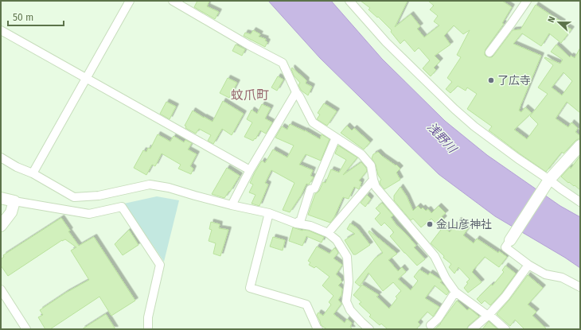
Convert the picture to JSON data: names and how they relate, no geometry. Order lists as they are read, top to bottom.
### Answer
{
  "districts": ["蚊爪町"],
  "water": ["浅野川"],
  "places": ["了広寺", "金山彦神社"],
  "scale_bar": "50 m",
  "north": "left"
}
